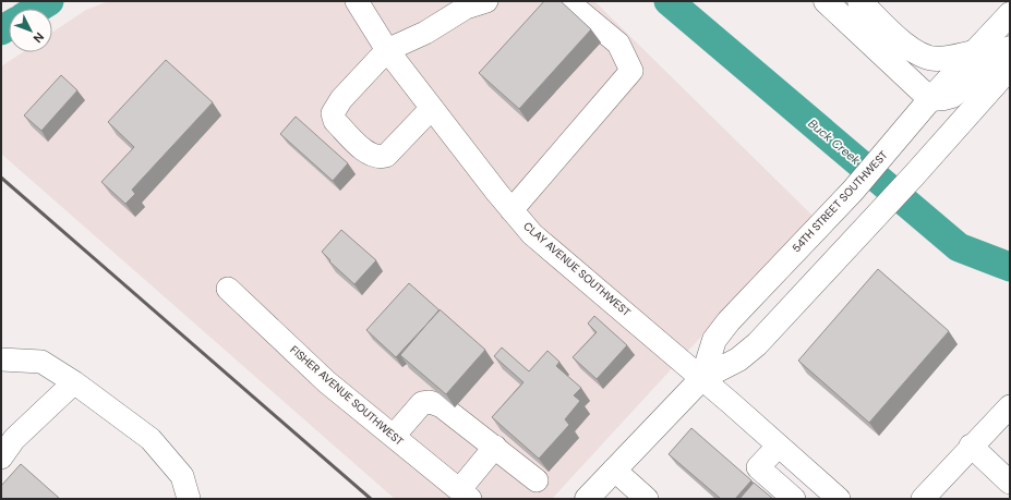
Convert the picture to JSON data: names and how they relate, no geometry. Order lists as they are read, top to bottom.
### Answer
{
  "streets": {
    "main road": ["54TH STREET SOUTHWEST"],
    "street": ["CLAY AVENUE SOUTHWEST", "FISHER AVENUE SOUTHWEST"]
  },
  "crossings": [
    ["54TH STREET SOUTHWEST", "CLAY AVENUE SOUTHWEST"]
  ],
  "water": ["Buck Creek"],
  "north": "bottom right"
}
